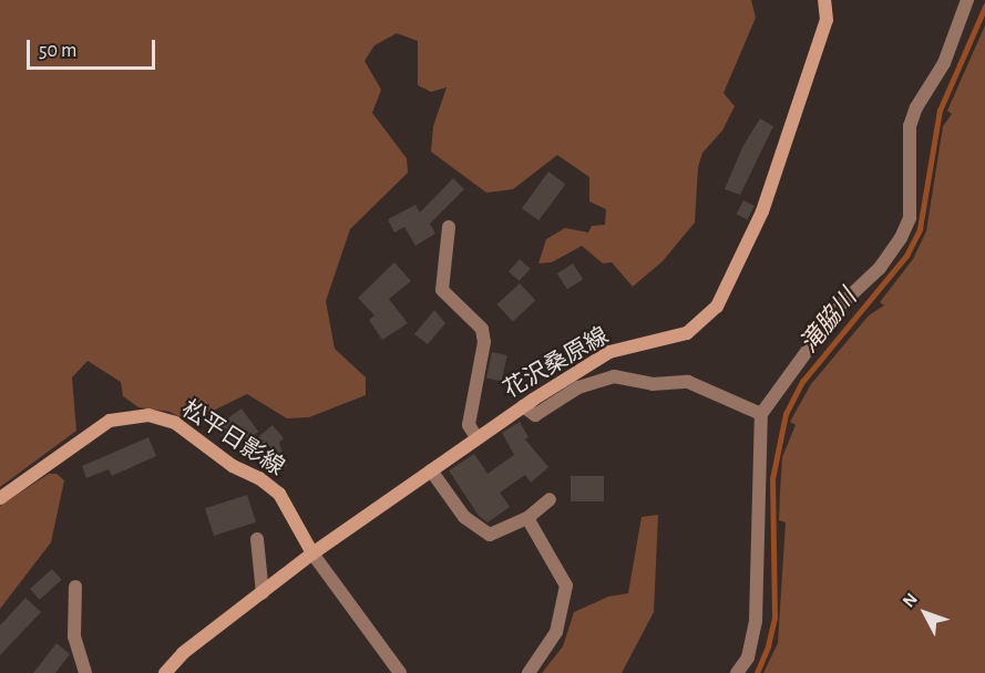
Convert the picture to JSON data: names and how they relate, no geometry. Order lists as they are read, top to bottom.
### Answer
{
  "streets": {
    "main road": ["花沢桑原線", "松平日影線"]
  },
  "crossings": [
    ["花沢桑原線", "松平日影線"]
  ],
  "water": ["滝脇川"],
  "scale_bar": "50 m",
  "north": "top left"
}
